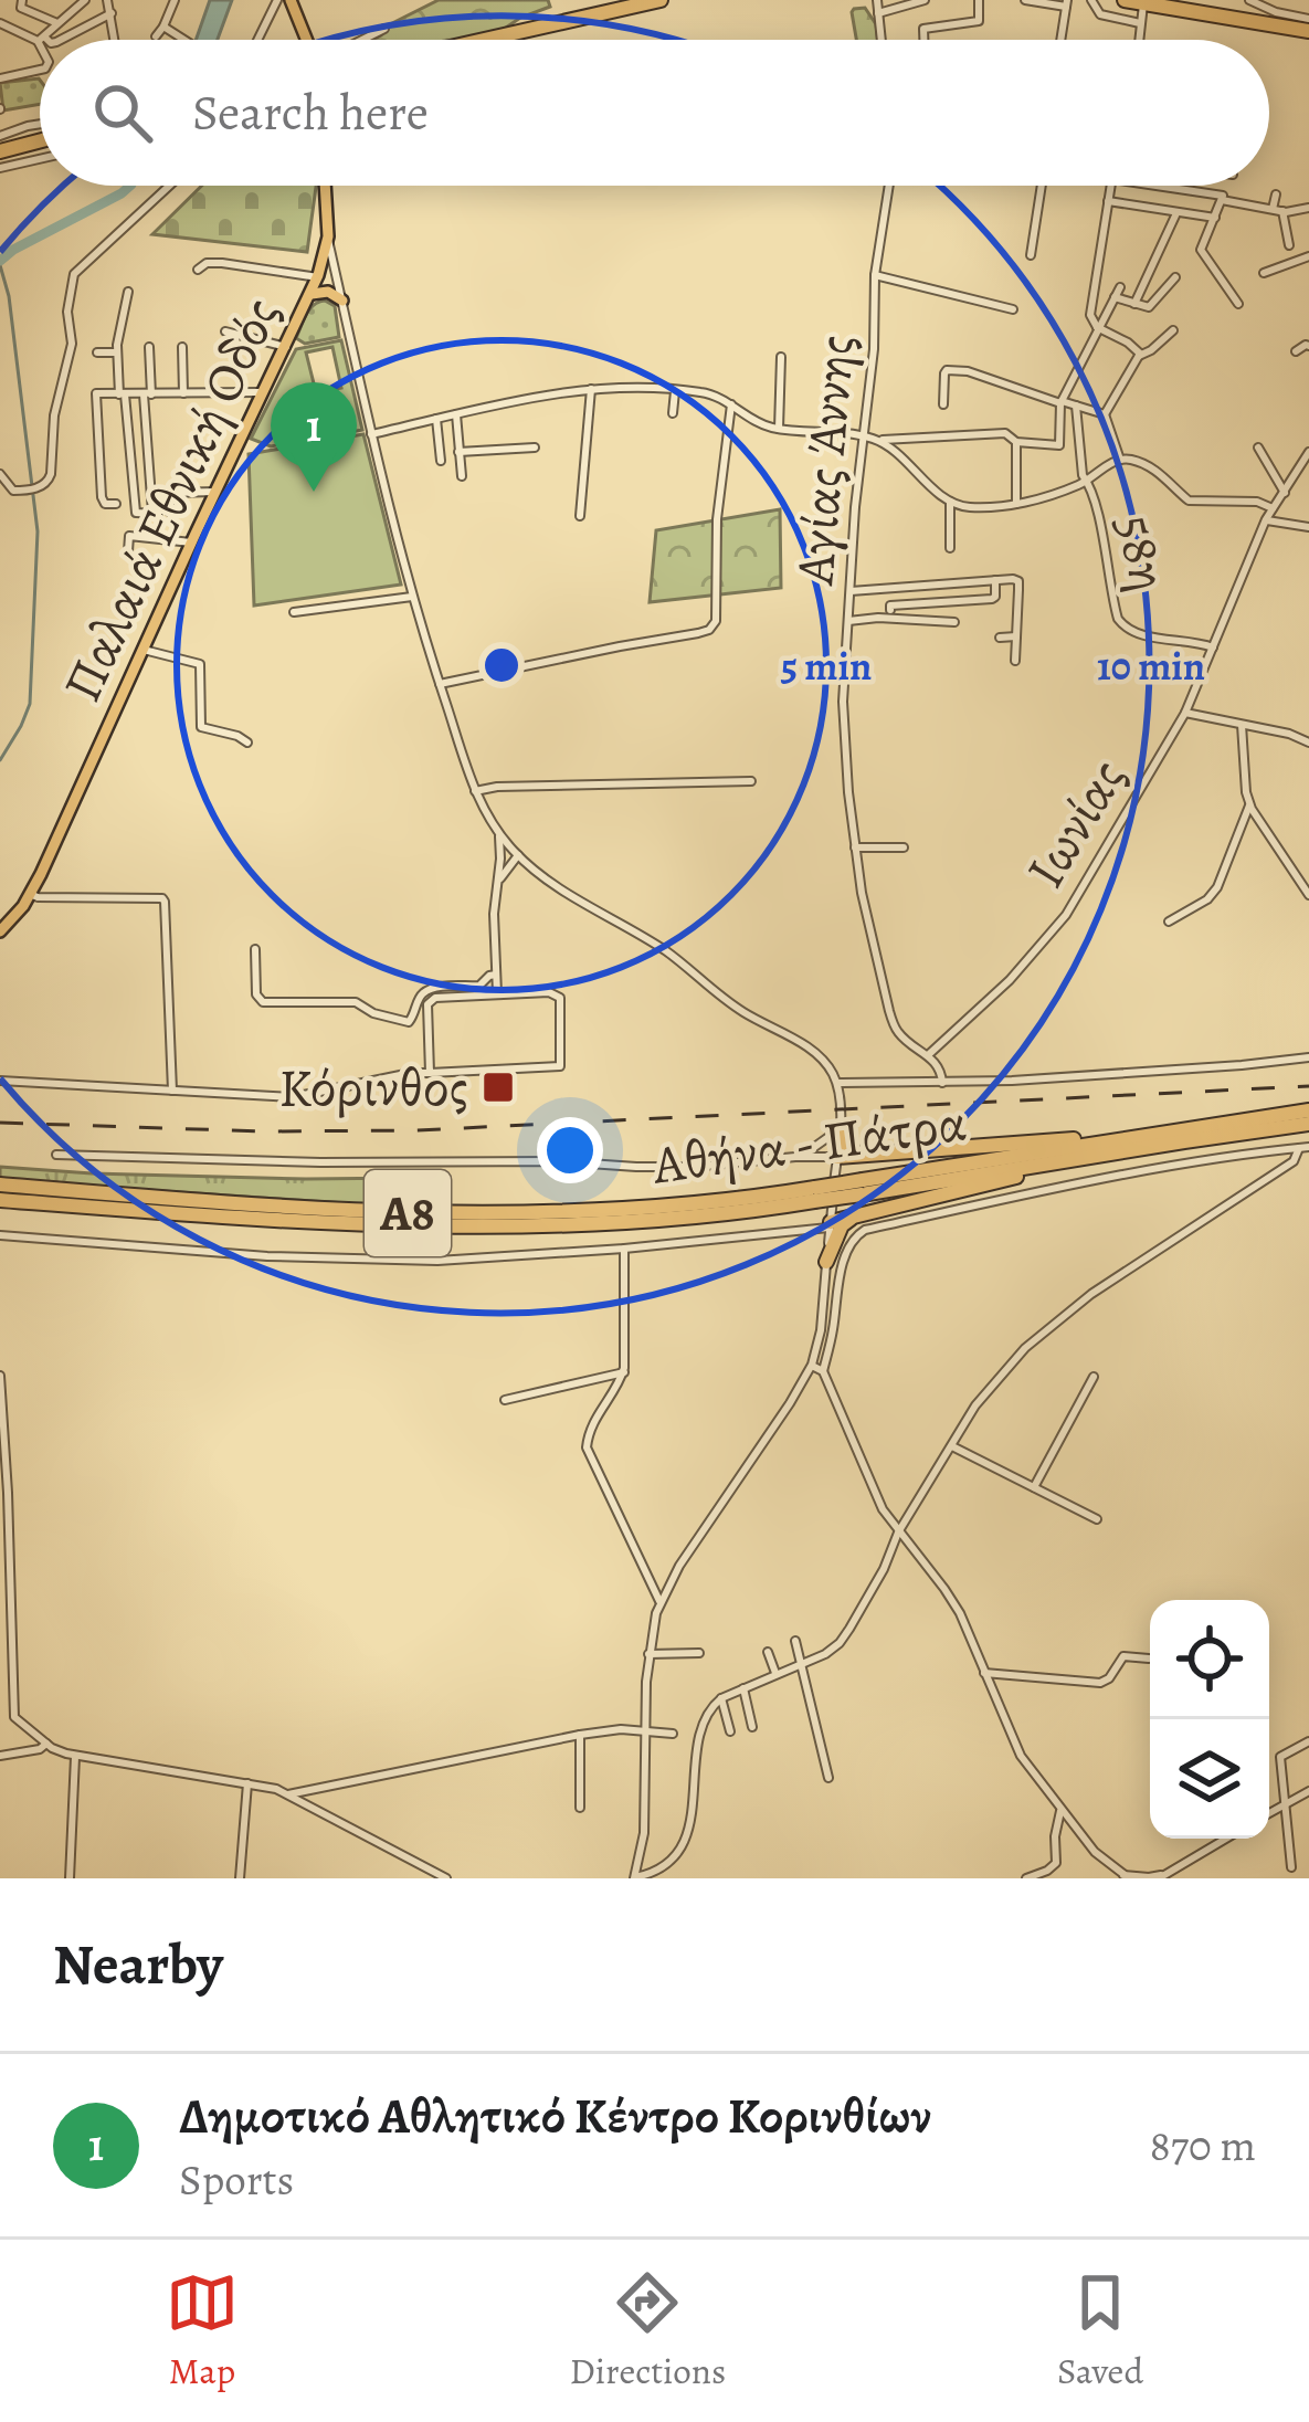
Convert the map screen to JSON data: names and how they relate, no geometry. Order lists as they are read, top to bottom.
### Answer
{
  "streets": {
    "highway": ["Αθήνα - Πάτρα", "Α8"],
    "main road": ["Παλαιά Εθνική Οδός"],
    "street": ["Αγίας Άννης", "58η", "Ιωνίας"]
  },
  "crossings": [
    ["Αγίας Άννης", "Ιωνίας"],
    ["58η", "Ιωνίας"]
  ],
  "places": {
    "transit": ["Κόρινθος"]
  },
  "page": {
    "search": "Search here",
    "pins": "1",
    "heading": "Nearby",
    "list": [
      {
        "mark": "1",
        "name": "Δημοτικό Αθλητικό Κέντρο Κορινθίων",
        "note": "Sports",
        "value": "870 m"
      }
    ],
    "nav": ["Map", "Directions", "Saved"]
  },
  "rings": ["5 min", "10 min"]
}
